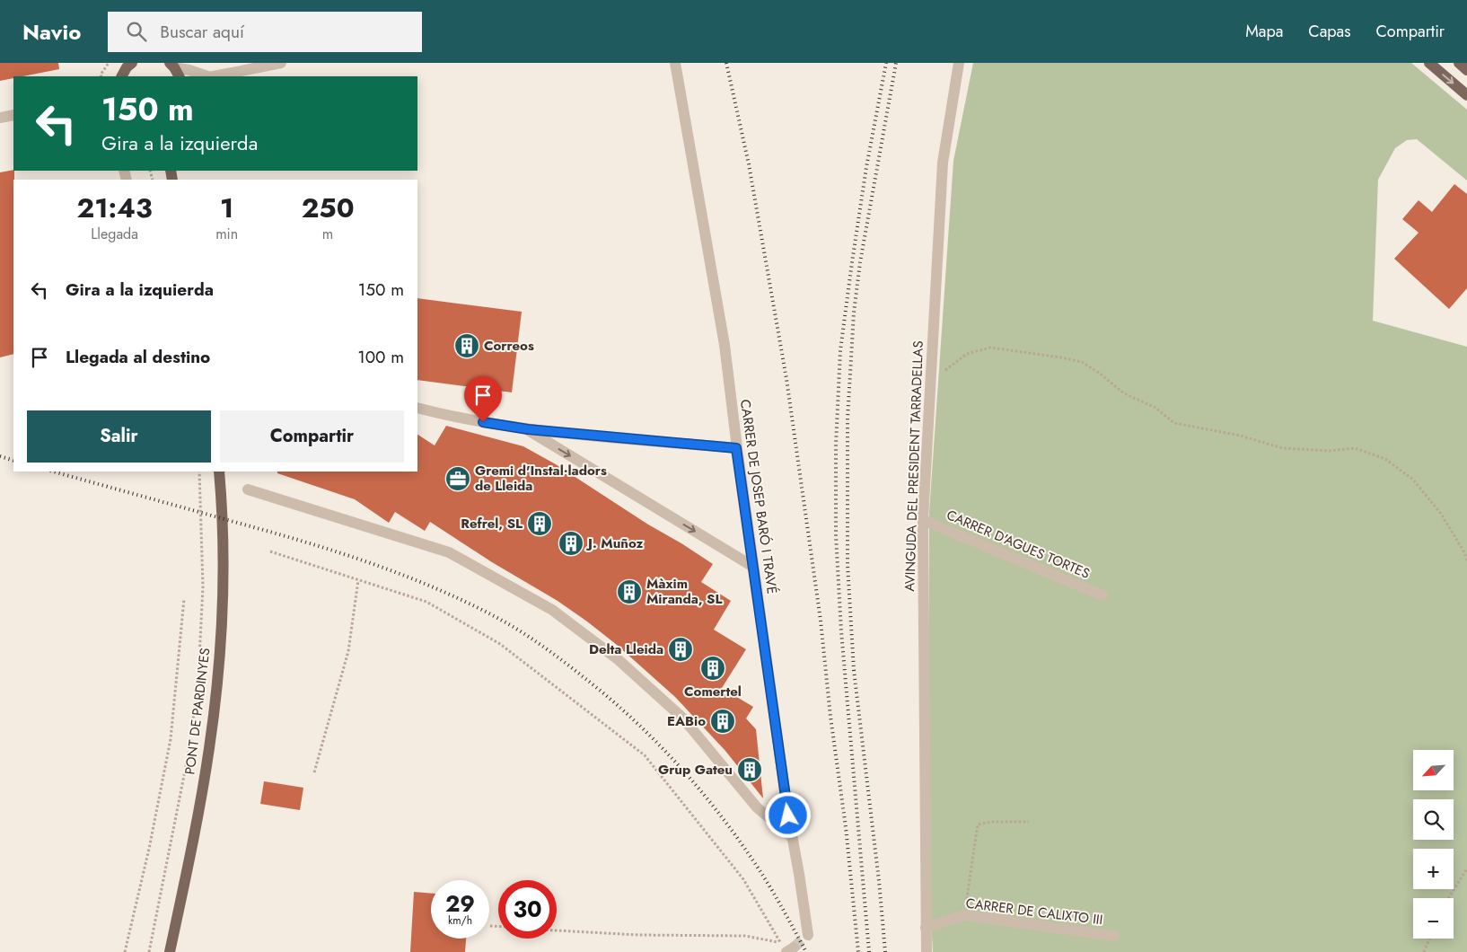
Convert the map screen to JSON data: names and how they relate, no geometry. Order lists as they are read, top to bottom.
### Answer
{
  "streets": {
    "main road": ["PONT DE PARDINYES"],
    "street": [
      "AVINGUDA DEL PRESIDENT TARRADELLAS",
      "CARRER DE JOSEP BARÓ I TRAVÉ",
      "CARRER D'AGUES TORTES",
      "CARRER DE CALIXTO III"
    ]
  },
  "crossings": [
    ["AVINGUDA DEL PRESIDENT TARRADELLAS", "CARRER D'AGUES TORTES"],
    ["AVINGUDA DEL PRESIDENT TARRADELLAS", "CARRER DE CALIXTO III"]
  ],
  "places": {
    "building": [
      "Correos",
      "Refrel, SL",
      "J. Muñoz",
      "Màxim Miranda, SL",
      "Delta Lleida",
      "Comertel",
      "EABio",
      "Grup Gateu"
    ],
    "office": ["Gremi d'Instal·ladors de Lleida"]
  },
  "north": "bottom left",
  "page": {
    "header": "Navio",
    "search": "Buscar aquí",
    "nav": ["Mapa", "Capas", "Compartir"],
    "turn": ["150 m", "Gira a la izquierda"],
    "eta": [
      "21:43",
      "Llegada",
      "1",
      "min",
      "250",
      "m"
    ],
    "list": [
      {
        "name": "Gira a la izquierda",
        "value": "150 m"
      },
      {
        "name": "Llegada al destino",
        "value": "100 m"
      }
    ],
    "buttons": ["Salir", "Compartir"],
    "map_buttons": ["+", "−"],
    "speed": "29 km/h",
    "limit": "30"
  }
}
